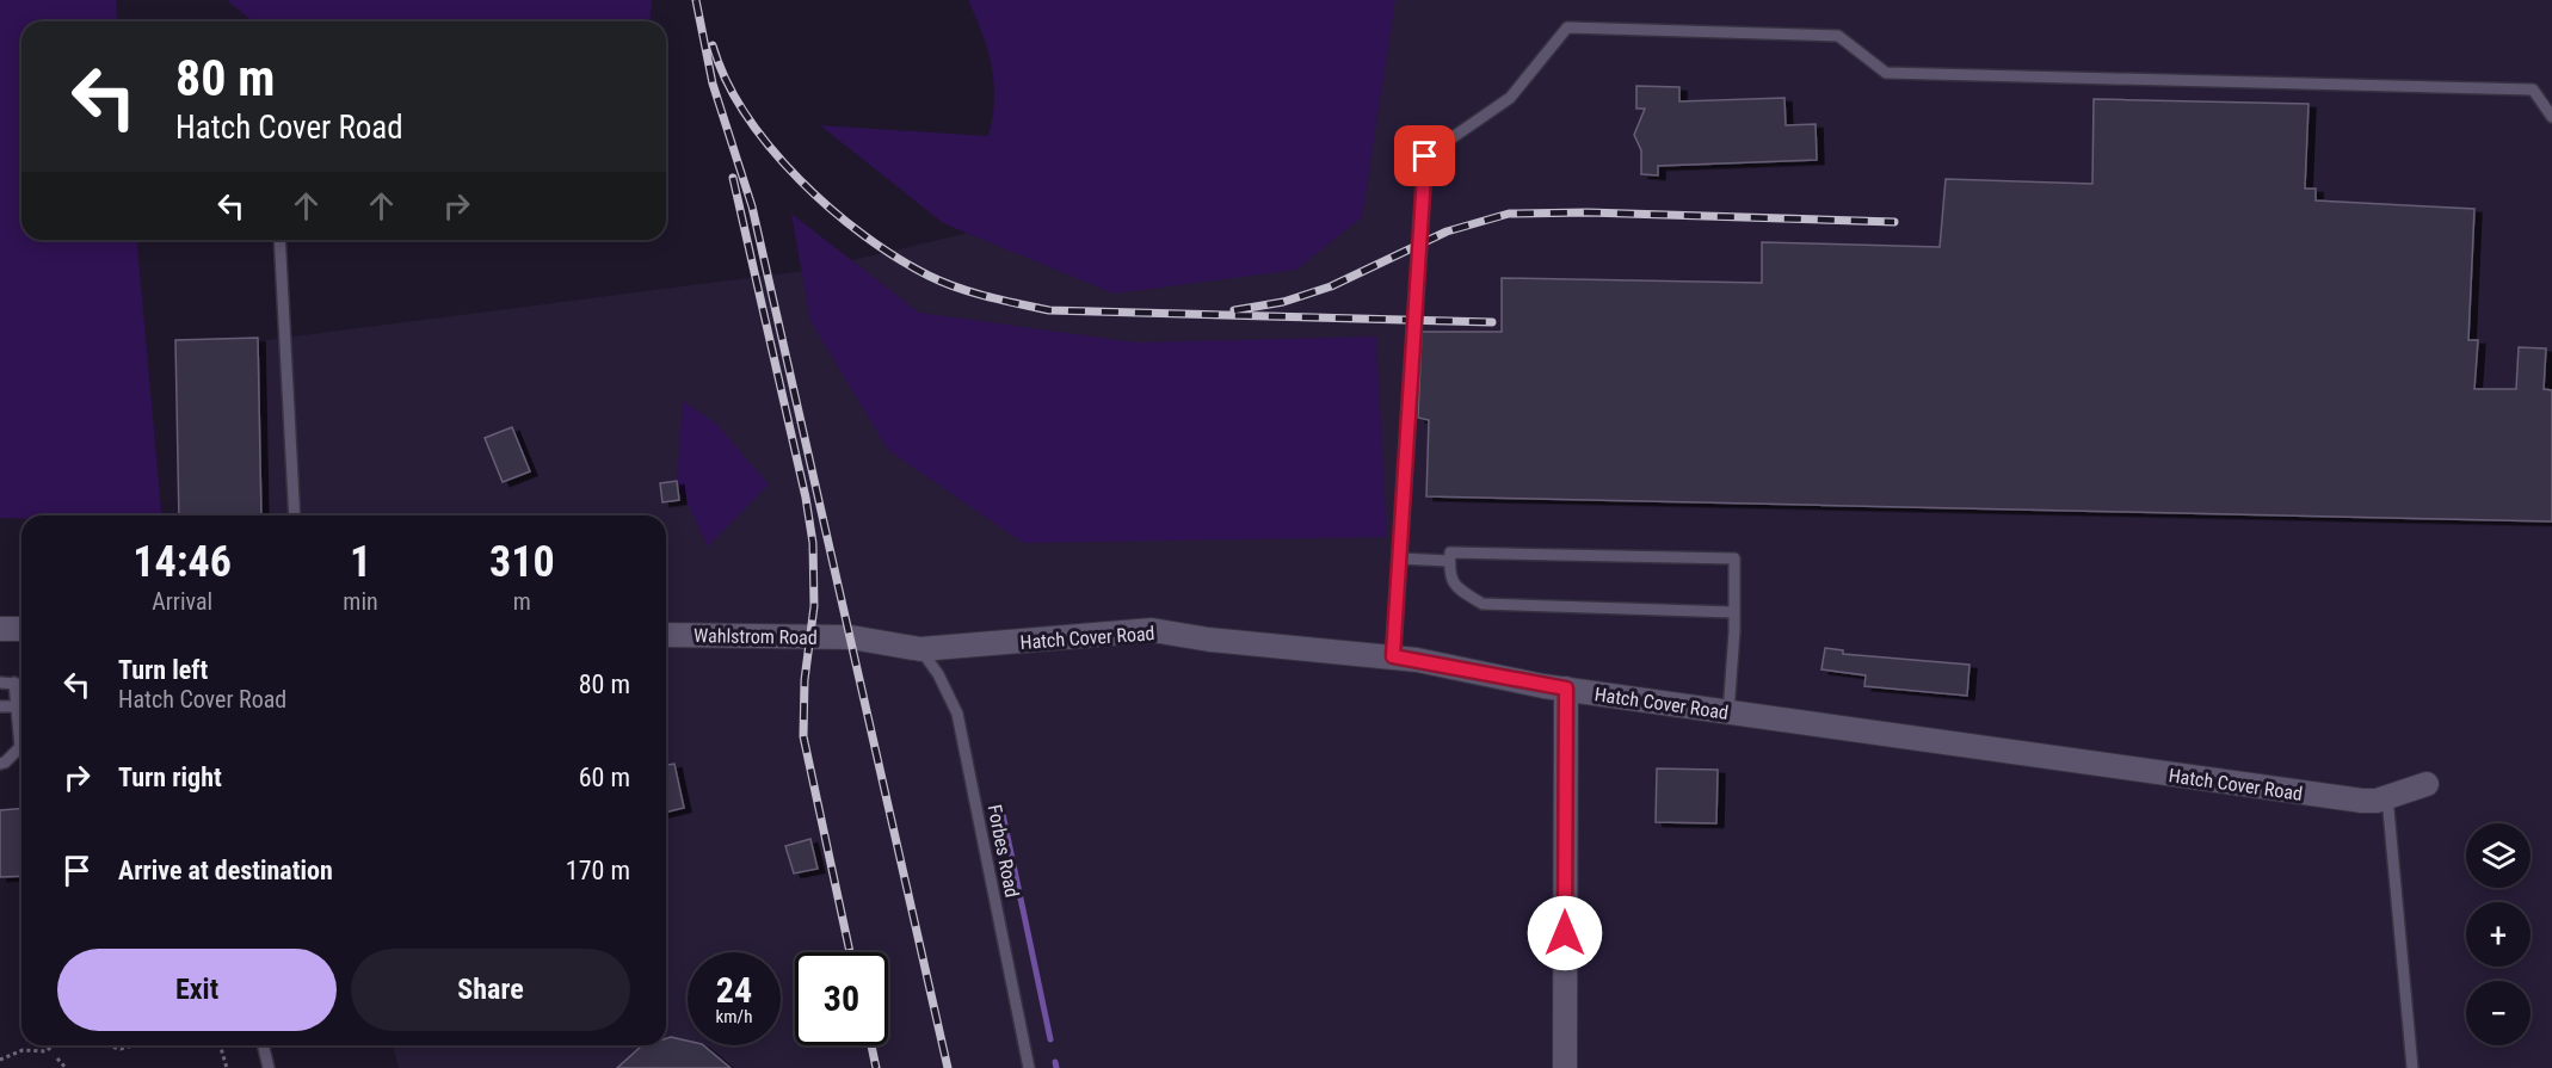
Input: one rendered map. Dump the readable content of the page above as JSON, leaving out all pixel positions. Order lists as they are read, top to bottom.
{
  "streets": {
    "street": ["Wahlstrom Road", "Hatch Cover Road"],
    "lane": ["Forbes Road"]
  },
  "crossings": [
    ["Wahlstrom Road", "Hatch Cover Road"],
    ["Hatch Cover Road", "Forbes Road"]
  ],
  "page": {
    "turn": ["80 m", "Hatch Cover Road"],
    "eta": [
      "14:46",
      "Arrival",
      "1",
      "min",
      "310",
      "m"
    ],
    "list": [
      {
        "name": "Turn left",
        "note": "Hatch Cover Road",
        "value": "80 m"
      },
      {
        "name": "Turn right",
        "value": "60 m"
      },
      {
        "name": "Arrive at destination",
        "value": "170 m"
      }
    ],
    "map_buttons": ["+", "−"],
    "buttons": ["Exit", "Share"],
    "speed": "24 km/h",
    "limit": "30"
  }
}
